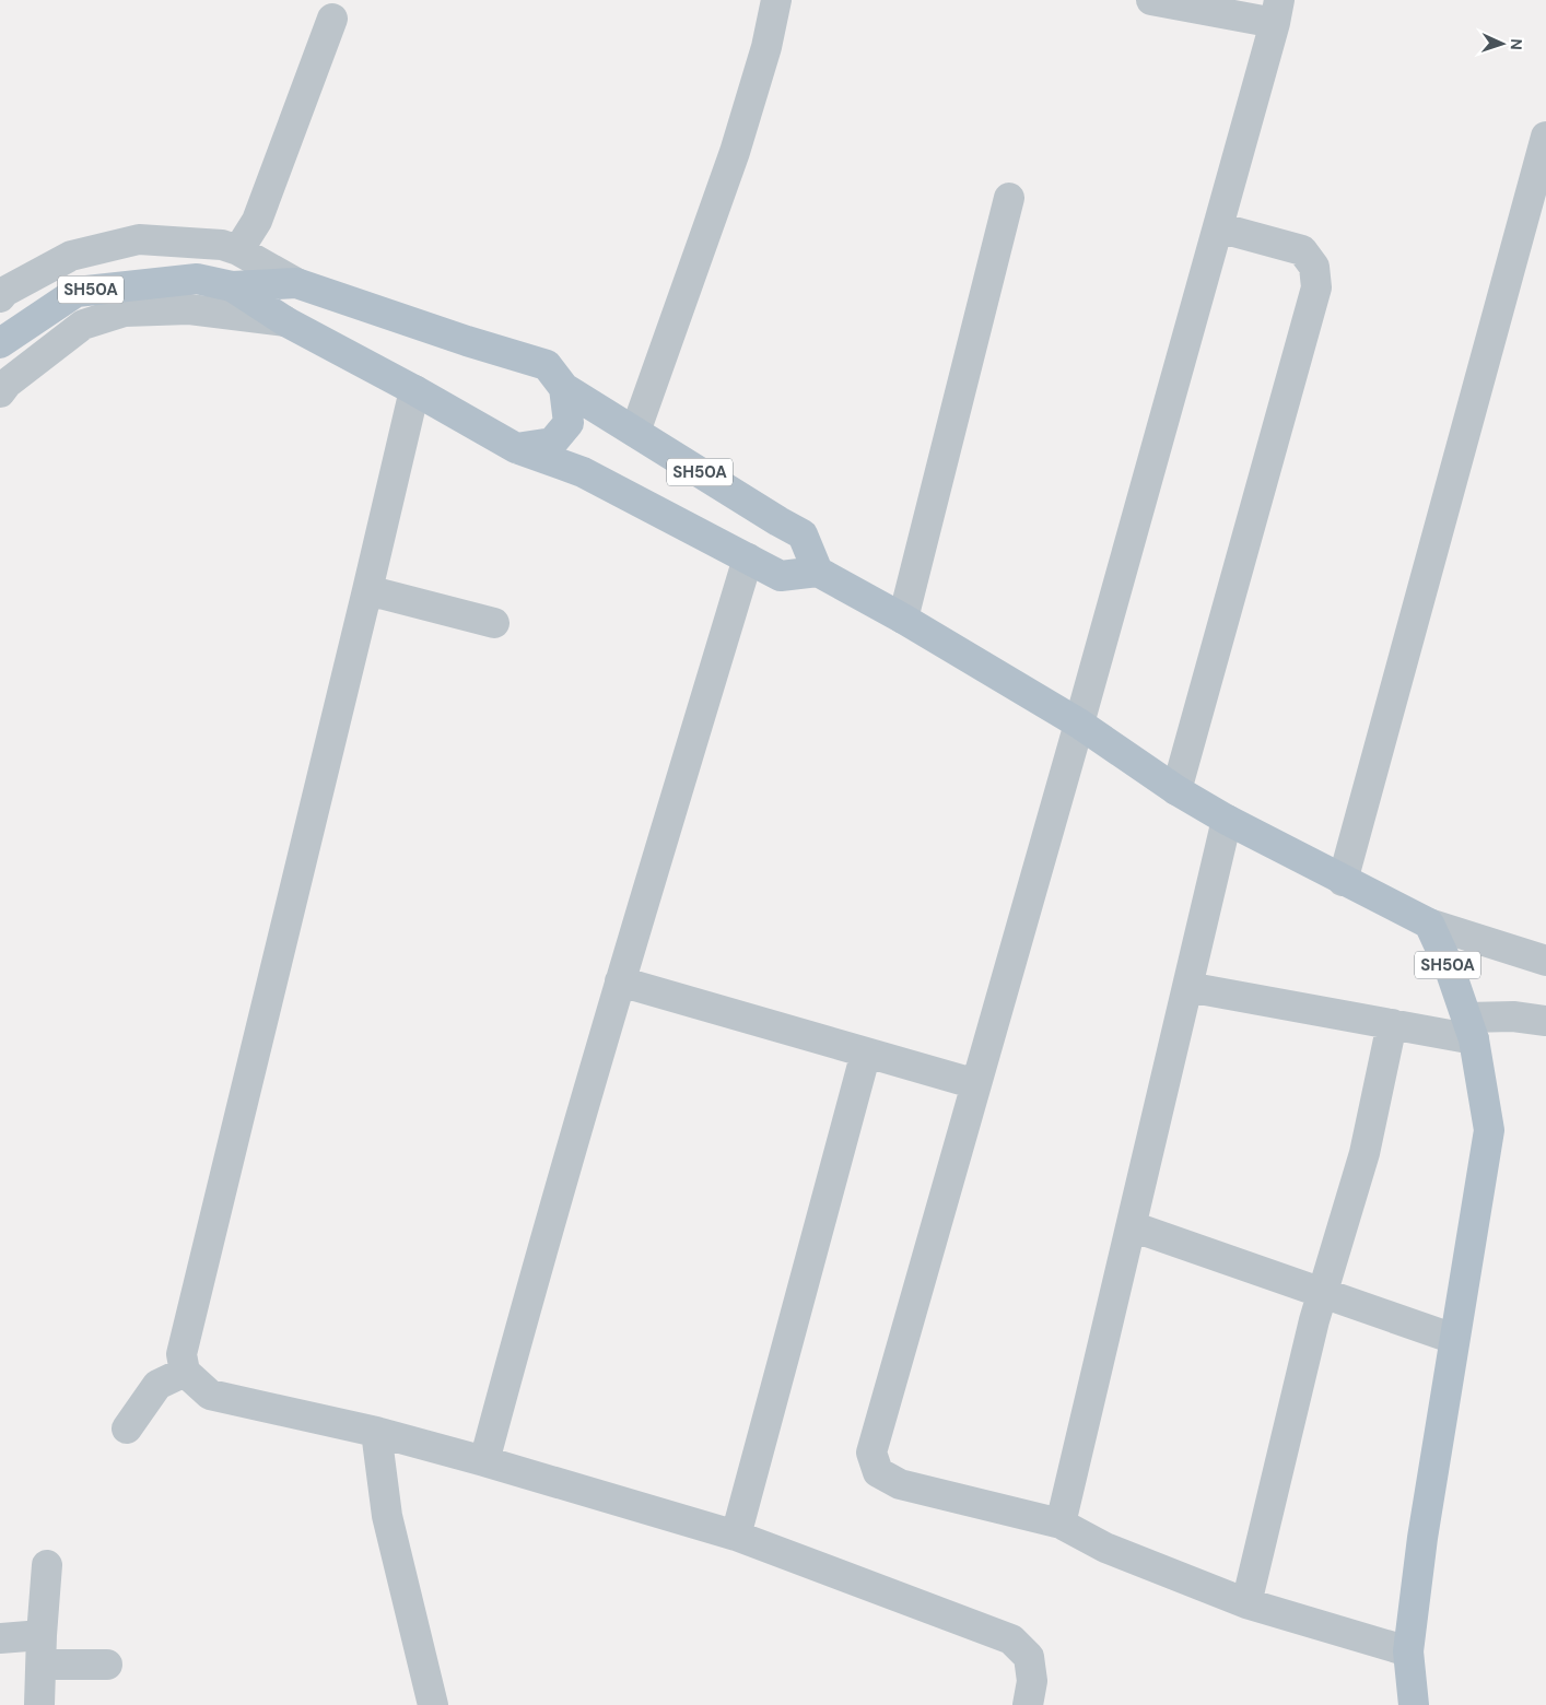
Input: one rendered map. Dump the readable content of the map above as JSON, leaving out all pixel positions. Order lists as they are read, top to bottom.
{
  "streets": {
    "main road": ["SH50A"]
  },
  "north": "right"
}
